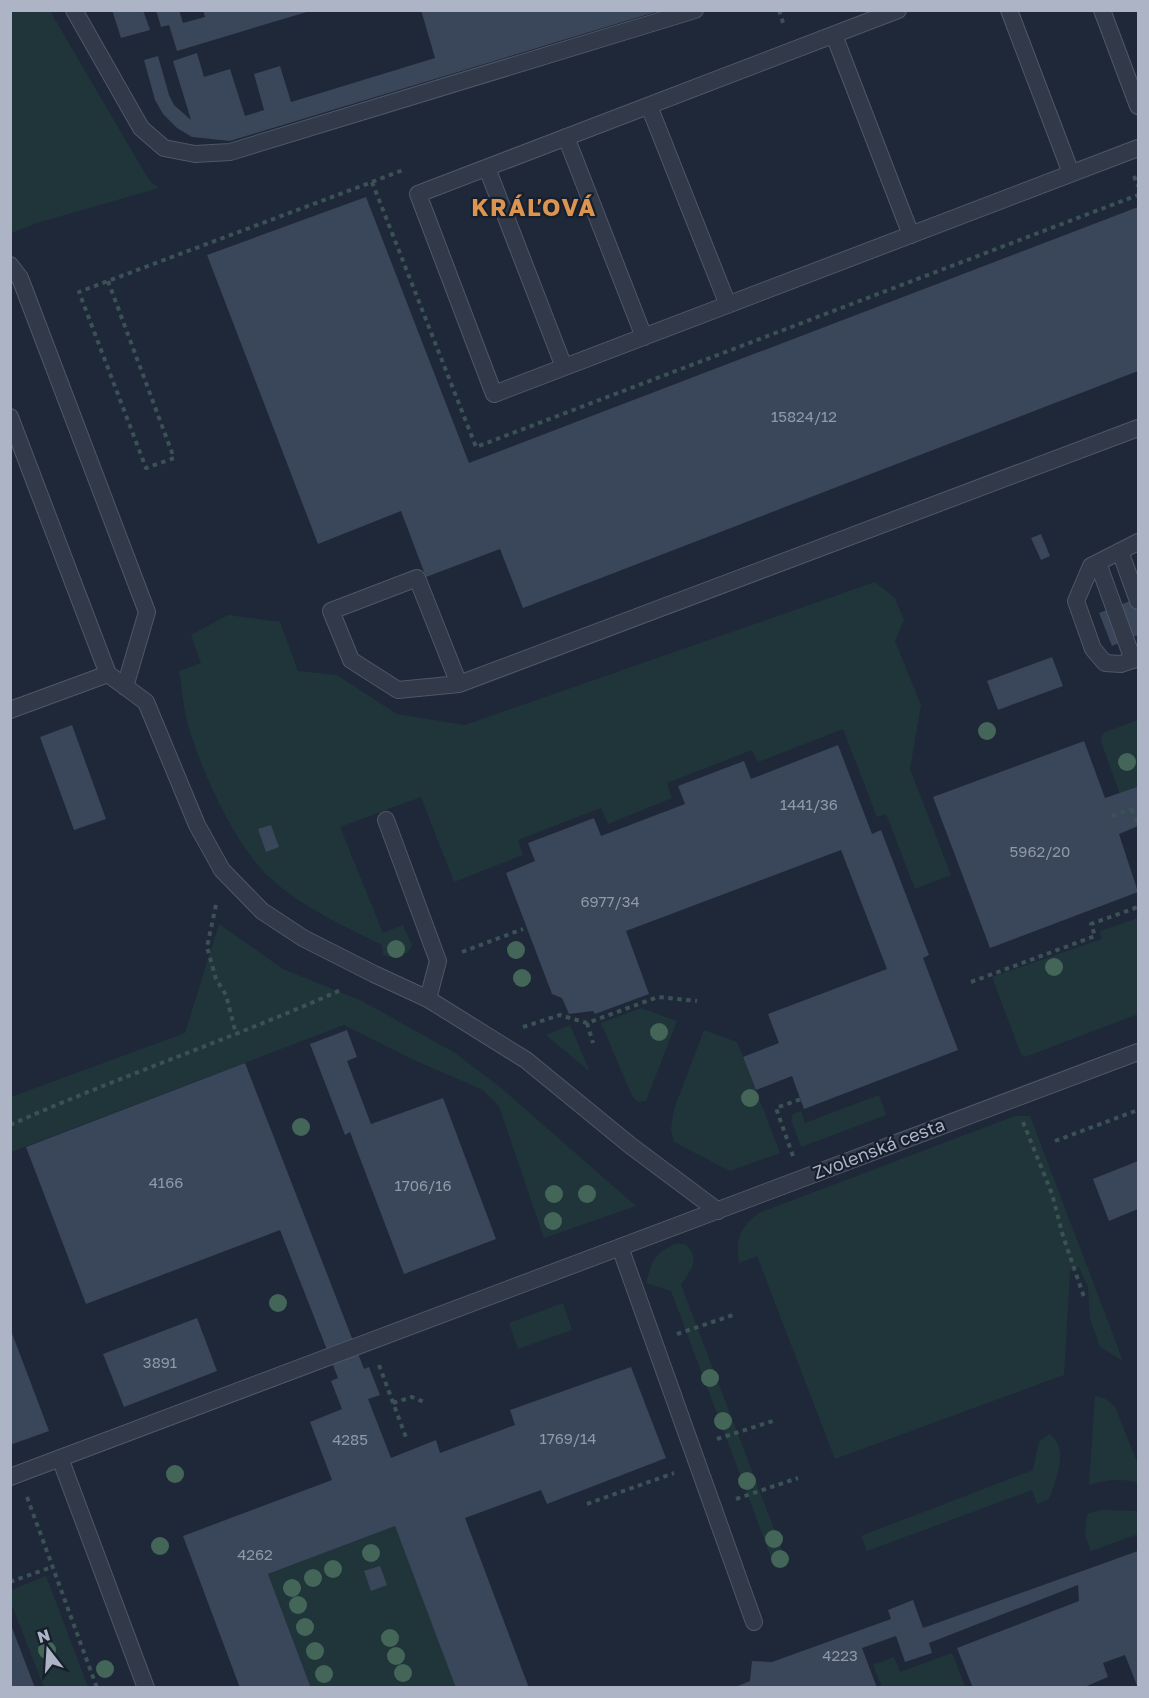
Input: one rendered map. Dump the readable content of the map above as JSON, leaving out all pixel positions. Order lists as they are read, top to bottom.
{
  "streets": {
    "lane": ["Zvolenská cesta"]
  },
  "districts": ["KRÁĽOVÁ"],
  "house_numbers": [
    "15824/12",
    "1441/36",
    "5962/20",
    "6977/34",
    "4166",
    "1706/16",
    "3891",
    "1769/14",
    "4285",
    "4262",
    "4223"
  ],
  "north": "top"
}
